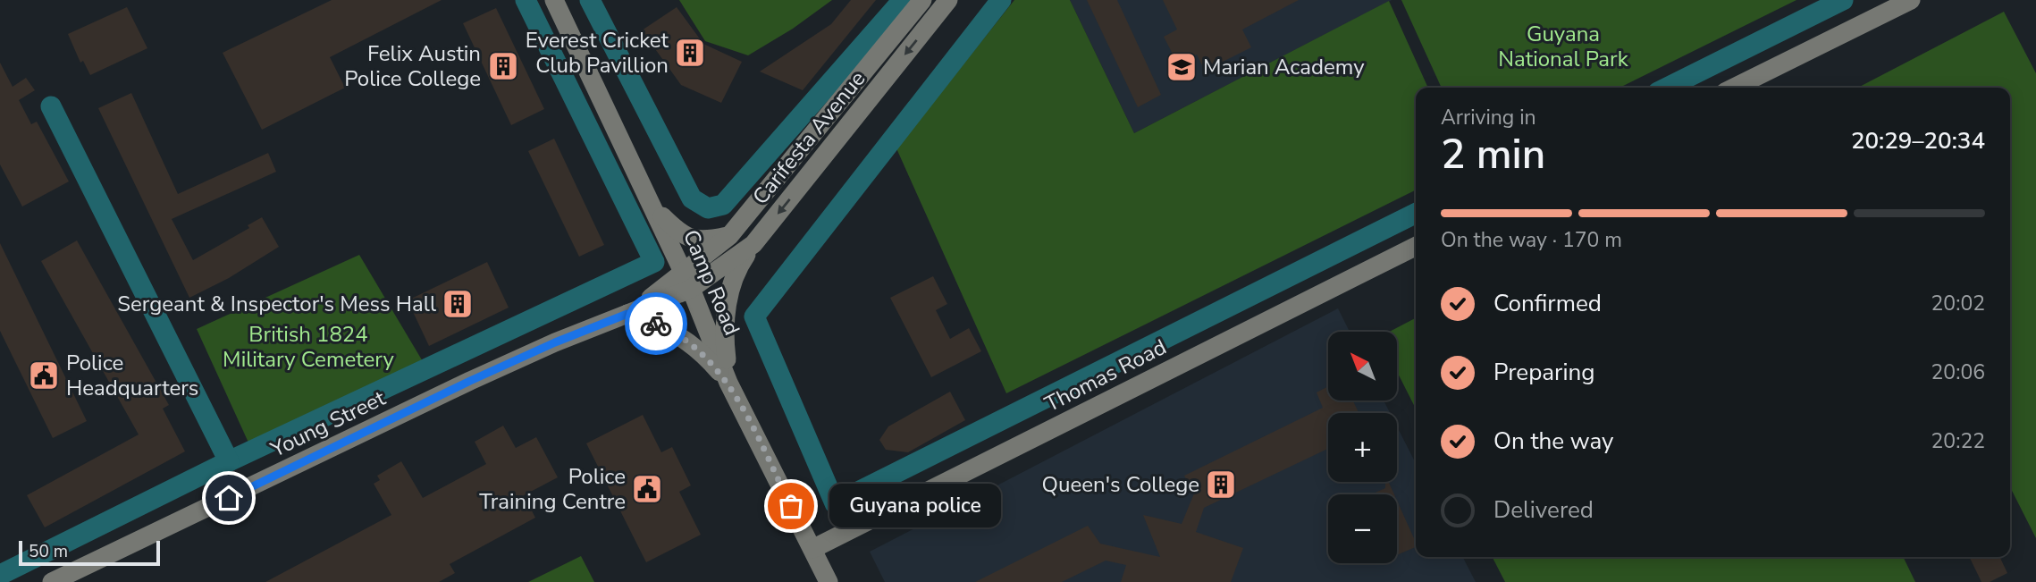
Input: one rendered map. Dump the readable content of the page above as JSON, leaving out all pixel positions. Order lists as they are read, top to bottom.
{
  "streets": {
    "main road": [
      "Carifesta Avenue",
      "Camp Road",
      "Thomas Road",
      "Young Street"
    ]
  },
  "crossings": [
    ["Carifesta Avenue", "Camp Road"],
    ["Carifesta Avenue", "Young Street"],
    ["Camp Road", "Thomas Road"],
    ["Camp Road", "Young Street"]
  ],
  "parks": ["Guyana National Park", "British 1824 Military Cemetery"],
  "places": {
    "building": [
      "Everest Cricket Club Pavillion",
      "Felix Austin Police College",
      "Sergeant & Inspector's Mess Hall",
      "Queen's College"
    ],
    "school or university": ["Marian Academy"],
    "public building": ["Police Headquarters", "Police Training Centre"],
    "other": ["Guyana police"]
  },
  "scale_bar": "50 m",
  "north": "top left",
  "page": {
    "heading": ["2 min", "Arriving in", "20:29–20:34"],
    "bar": "On the way · 170 m",
    "list": [
      ["Confirmed", "20:02"],
      ["Preparing", "20:06"],
      ["On the way", "20:22"],
      "Delivered"
    ],
    "map_buttons": ["+", "−"],
    "bubble": "Guyana police",
    "scale": "50 m"
  }
}
